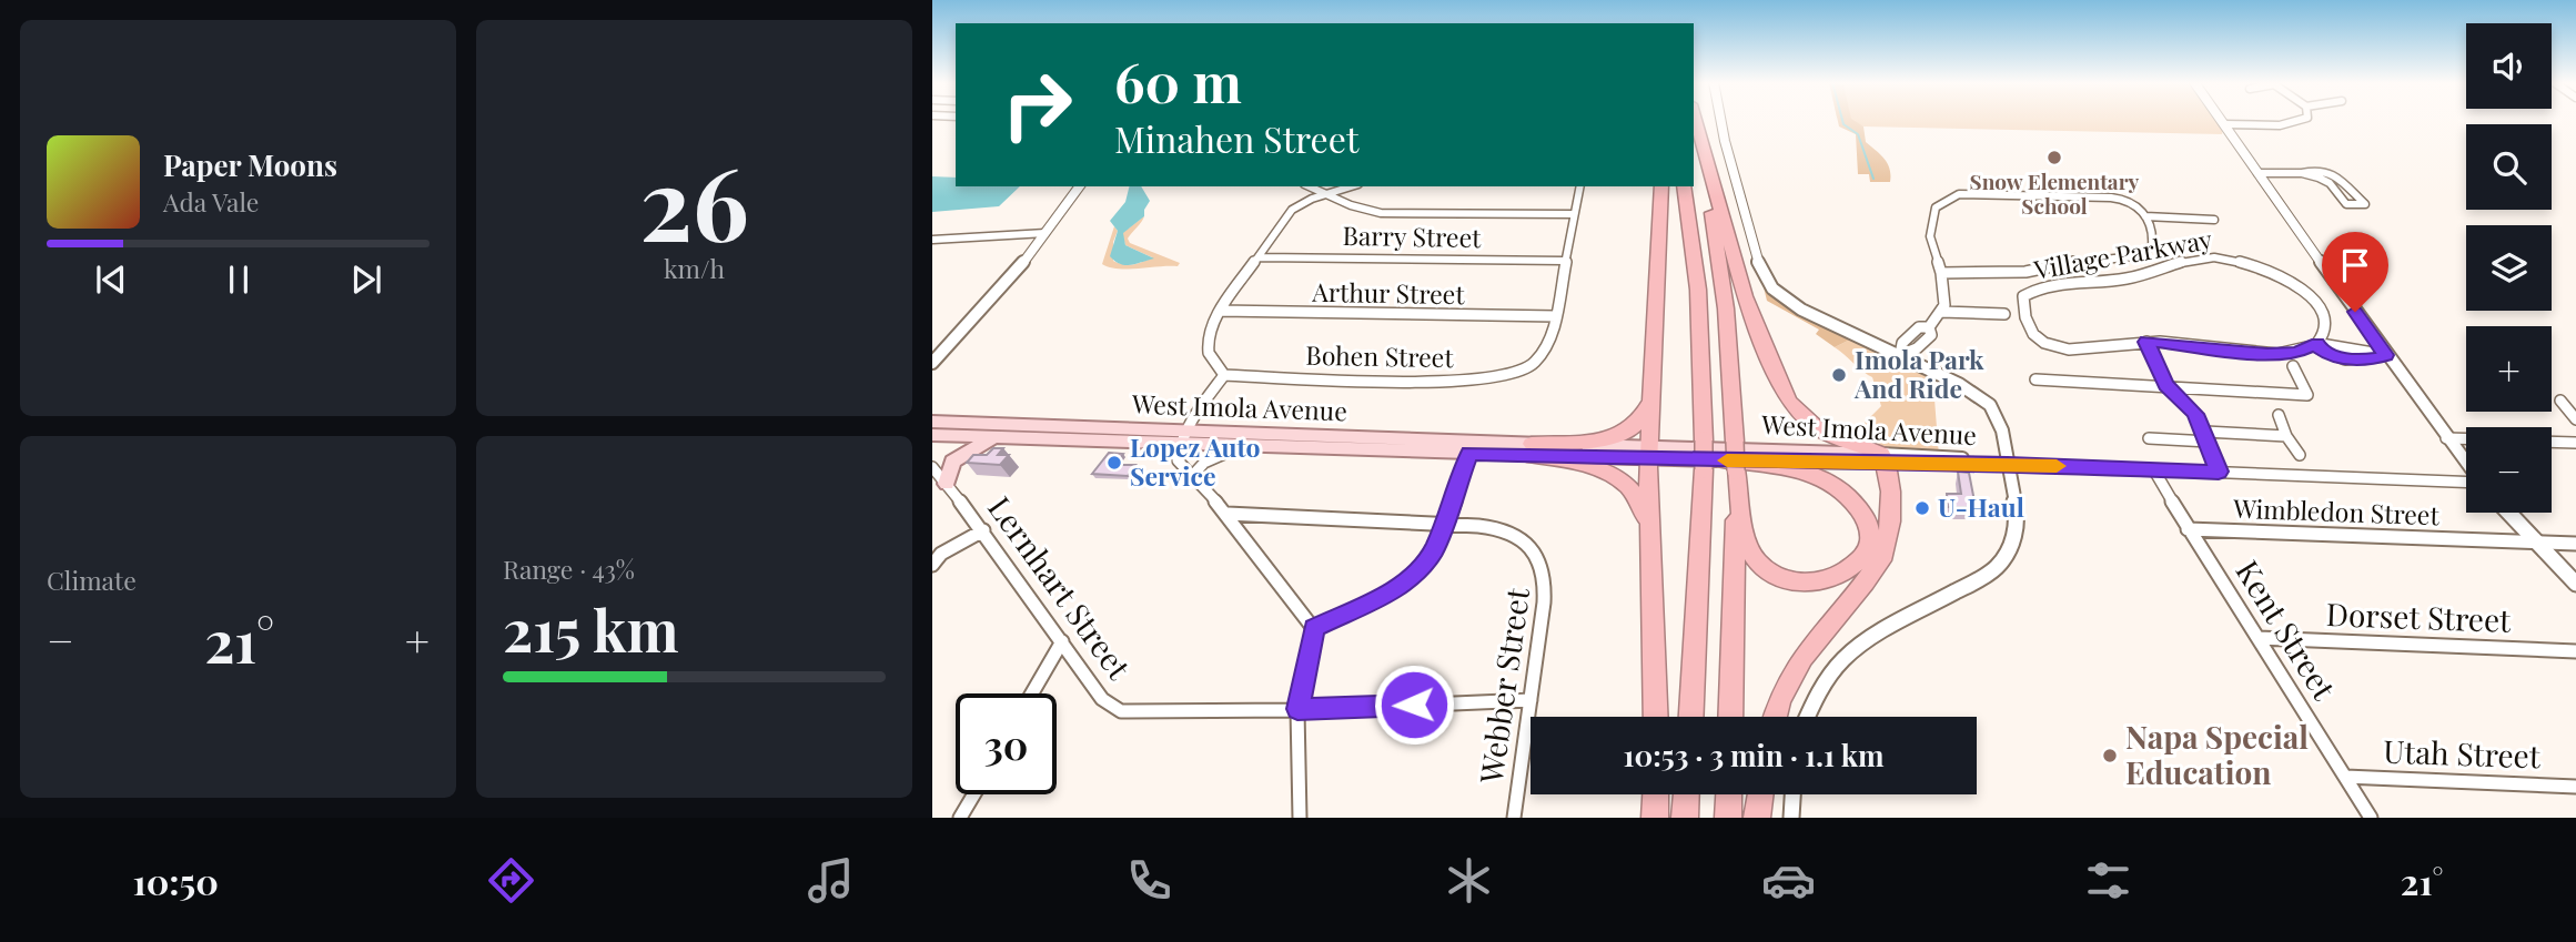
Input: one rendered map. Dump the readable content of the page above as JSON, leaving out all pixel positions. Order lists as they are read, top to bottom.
{
  "streets": {
    "main road": ["West Imola Avenue"],
    "street": [
      "Barry Street",
      "Village Parkway",
      "Arthur Street",
      "Bohen Street",
      "Wimbledon Street",
      "Lernhart Street",
      "Dorset Street",
      "Kent Street",
      "Webber Street",
      "Utah Street"
    ]
  },
  "crossings": [
    ["Arthur Street", "Bohen Street"],
    ["Wimbledon Street", "Kent Street"],
    ["Lernhart Street", "Webber Street"],
    ["Dorset Street", "Kent Street"],
    ["Kent Street", "Utah Street"]
  ],
  "places": [
    "Snow Elementary School",
    "Imola Park And Ride",
    "Lopez Auto Service",
    "U-Haul",
    "Napa Special Education"
  ],
  "page": {
    "tile": [
      ["26", "km/h"],
      "Climate",
      ["Range · 43%", "215 km"]
    ],
    "map_buttons": ["+", "−"],
    "turn": ["60 m", "Minahen Street"],
    "song": ["Paper Moons", "Ada Vale"],
    "heat": ["−", "21°", "+"],
    "limit": "30",
    "trip": "10:53 · 3 min · 1.1 km",
    "tabs": ["10:50", "21°"]
  }
}
